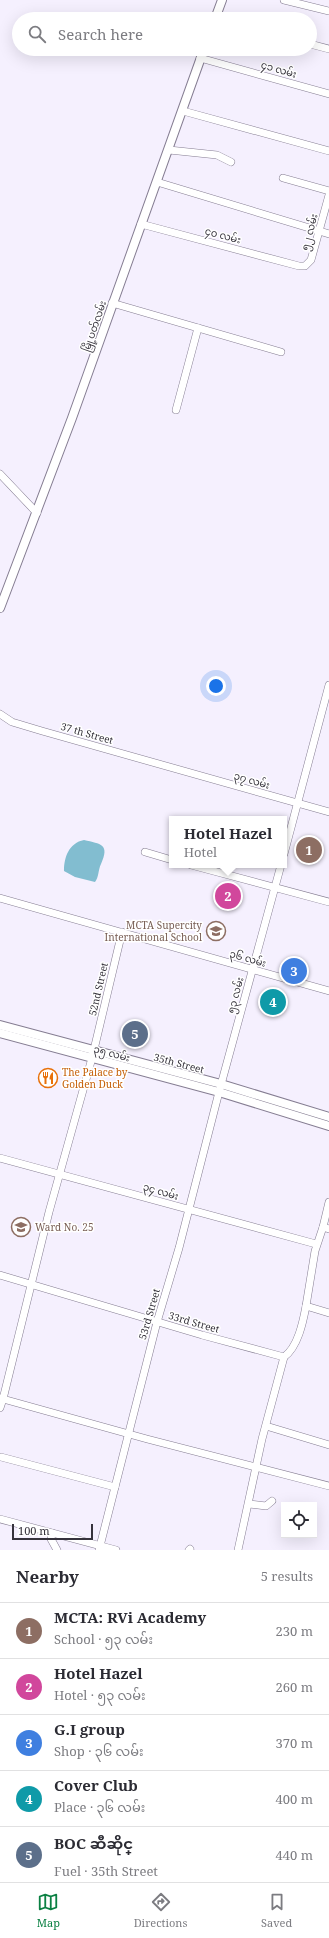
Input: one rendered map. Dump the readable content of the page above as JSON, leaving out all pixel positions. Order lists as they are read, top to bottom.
{
  "streets": {
    "main road": ["မြို့ပတ်လမ်း", "၃၅ လမ်း"],
    "street": [
      "၄၁ လမ်း",
      "၅၂ လမ်း",
      "၄၀ လမ်း",
      "37 th Street",
      "၃၇ လမ်း",
      "၃၆ လမ်း",
      "52nd Street",
      "၅၃ လမ်း",
      "၃၄ လမ်း",
      "53rd Street",
      "33rd Street"
    ]
  },
  "crossings": [
    ["၄၁ လမ်း", "မြို့ပတ်လမ်း"],
    ["၅၂ လမ်း", "၄၀ လမ်း"],
    ["၄၀ လမ်း", "မြို့ပတ်လမ်း"],
    ["37 th Street", "၃၇ လမ်း"],
    ["၃၆ လမ်း", "52nd Street"],
    ["၃၆ လမ်း", "၅၃ လမ်း"],
    ["52nd Street", "၃၅ လမ်း"],
    ["52nd Street", "၃၄ လမ်း"],
    ["52nd Street", "33rd Street"],
    ["၅၃ လမ်း", "၃၅ လမ်း"],
    ["၅၃ လမ်း", "53rd Street"],
    ["၃၅ လမ်း", "53rd Street"],
    ["၃၄ လမ်း", "53rd Street"],
    ["53rd Street", "33rd Street"]
  ],
  "places": {
    "school or university": ["MCTA Supercity International School", "Ward No. 25"],
    "restaurant": ["The Palace by Golden Duck"]
  },
  "scale_bar": "100 m",
  "page": {
    "search": "Search here",
    "popup": ["Hotel Hazel", "Hotel"],
    "pins": [
      "1",
      "2",
      "3",
      "4",
      "5"
    ],
    "scale": "100 m",
    "heading": ["Nearby", "5 results"],
    "list": [
      {
        "mark": "1",
        "name": "MCTA: RVi Academy",
        "note": "School · ၅၃ လမ်း",
        "value": "230 m"
      },
      {
        "mark": "2",
        "name": "Hotel Hazel",
        "note": "Hotel · ၅၃ လမ်း",
        "value": "260 m"
      },
      {
        "mark": "3",
        "name": "G.I group",
        "note": "Shop · ၃၆ လမ်း",
        "value": "370 m"
      },
      {
        "mark": "4",
        "name": "Cover Club",
        "note": "Place · ၃၆ လမ်း",
        "value": "400 m"
      },
      {
        "mark": "5",
        "name": "BOC ဆီဆိုင္",
        "note": "Fuel · 35th Street",
        "value": "440 m"
      }
    ],
    "nav": ["Map", "Directions", "Saved"]
  }
}
